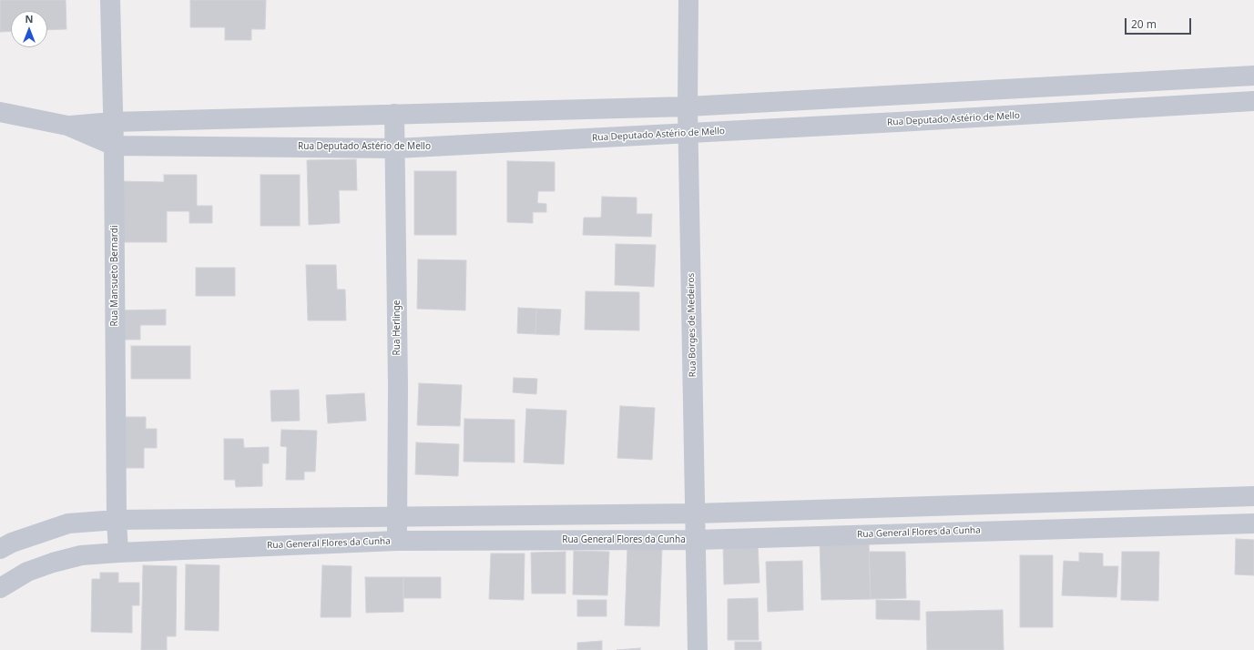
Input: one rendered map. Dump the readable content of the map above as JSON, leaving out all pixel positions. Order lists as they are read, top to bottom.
{
  "streets": {
    "street": [
      "Rua Deputado Astério de Mello",
      "Rua Mansueto Bernardi",
      "Rua Borges de Medeiros",
      "Rua Herlinge",
      "Rua General Flores da Cunha"
    ]
  },
  "crossings": [
    ["Rua Deputado Astério de Mello", "Rua Mansueto Bernardi"],
    ["Rua Deputado Astério de Mello", "Rua Borges de Medeiros"],
    ["Rua Deputado Astério de Mello", "Rua Herlinge"],
    ["Rua Mansueto Bernardi", "Rua General Flores da Cunha"],
    ["Rua Borges de Medeiros", "Rua General Flores da Cunha"],
    ["Rua Herlinge", "Rua General Flores da Cunha"]
  ],
  "scale_bar": "20 m",
  "north": "top"
}
